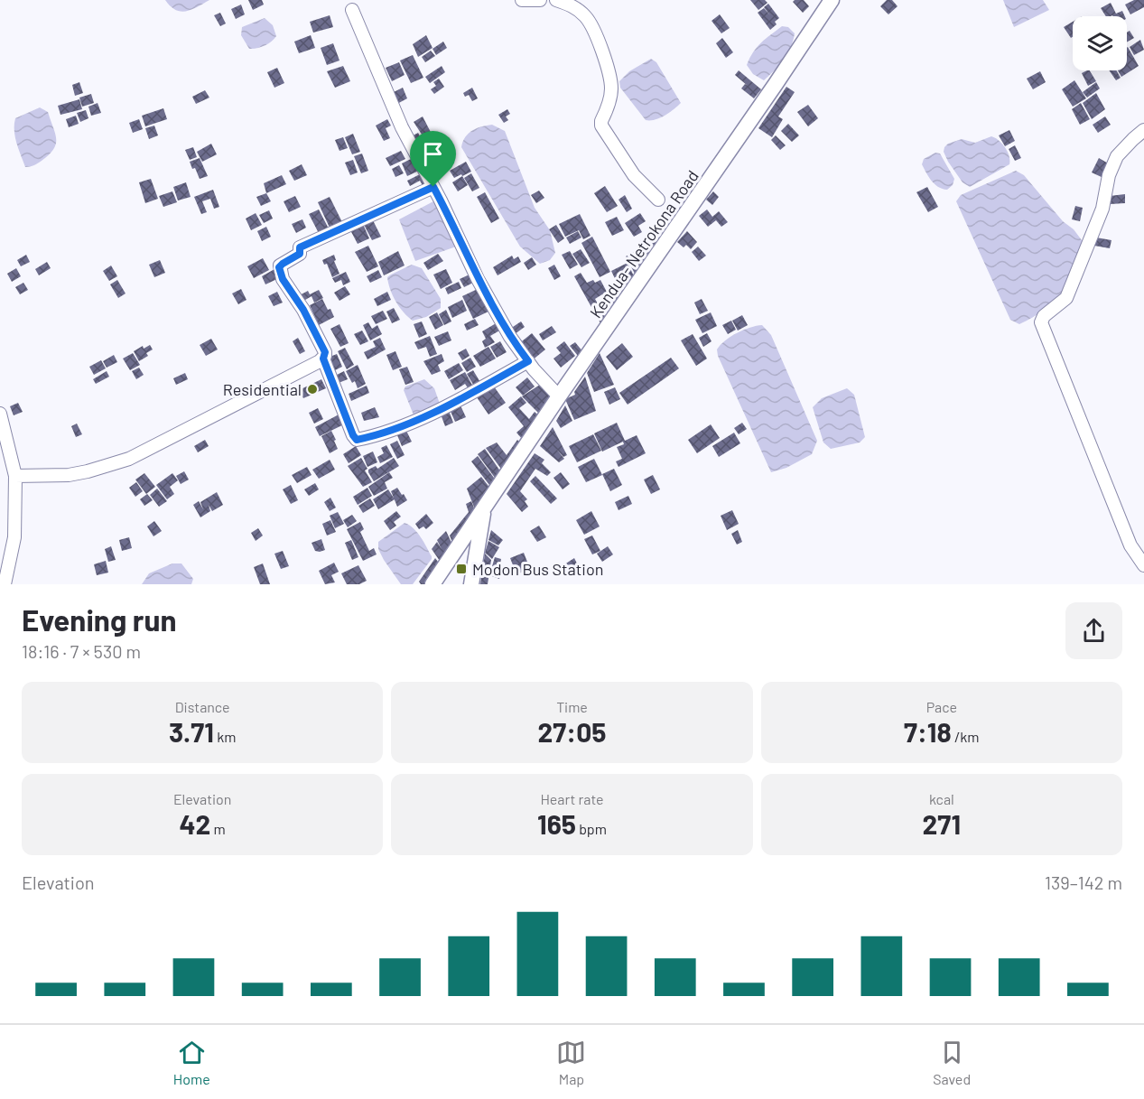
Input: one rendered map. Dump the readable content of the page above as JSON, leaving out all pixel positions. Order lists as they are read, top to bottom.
{
  "streets": {
    "main road": ["Kendua- Netrokona Road"]
  },
  "places": {
    "other": ["Residential"],
    "transit": ["Modon Bus Station"]
  },
  "page": {
    "heading": ["Evening run", "18:16 · 7 × 530 m"],
    "stats": [
      ["Distance", "3.71 km"],
      ["Time", "27:05"],
      ["Pace", "7:18 /km"],
      ["Elevation", "42 m"],
      ["Heart rate", "165 bpm"],
      ["kcal", "271"]
    ],
    "chart": ["Elevation", "139–142 m"],
    "tabs": ["Home", "Map", "Saved"]
  }
}
